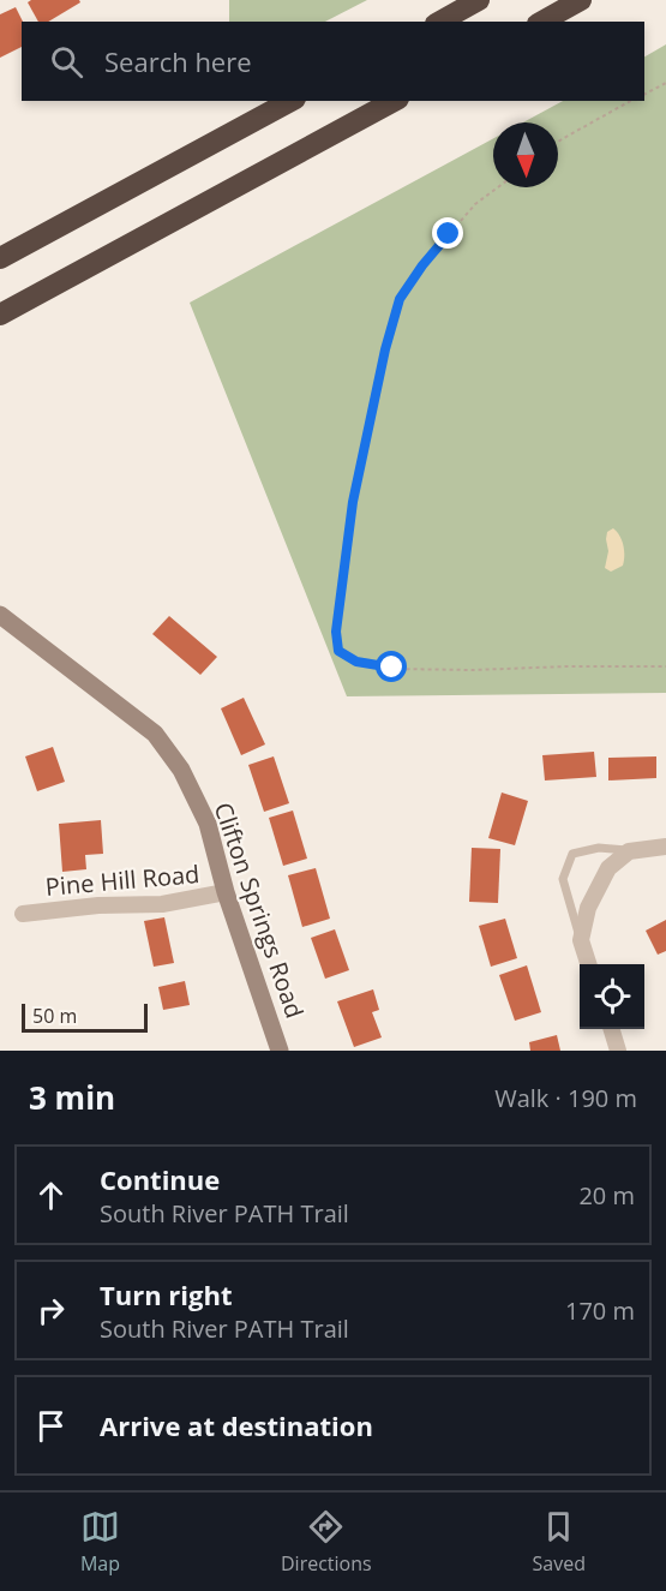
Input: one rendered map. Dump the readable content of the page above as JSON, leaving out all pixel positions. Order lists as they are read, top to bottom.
{
  "streets": {
    "street": ["Pine Hill Road", "Clifton Springs Road"]
  },
  "crossings": [
    ["Pine Hill Road", "Clifton Springs Road"]
  ],
  "scale_bar": "50 m",
  "north": "bottom",
  "page": {
    "search": "Search here",
    "scale": "50 m",
    "heading": ["3 min", "Walk · 190 m"],
    "list": [
      ["Continue", "South River PATH Trail", "20 m"],
      ["Turn right", "South River PATH Trail", "170 m"],
      "Arrive at destination"
    ],
    "nav": ["Map", "Directions", "Saved"]
  }
}
